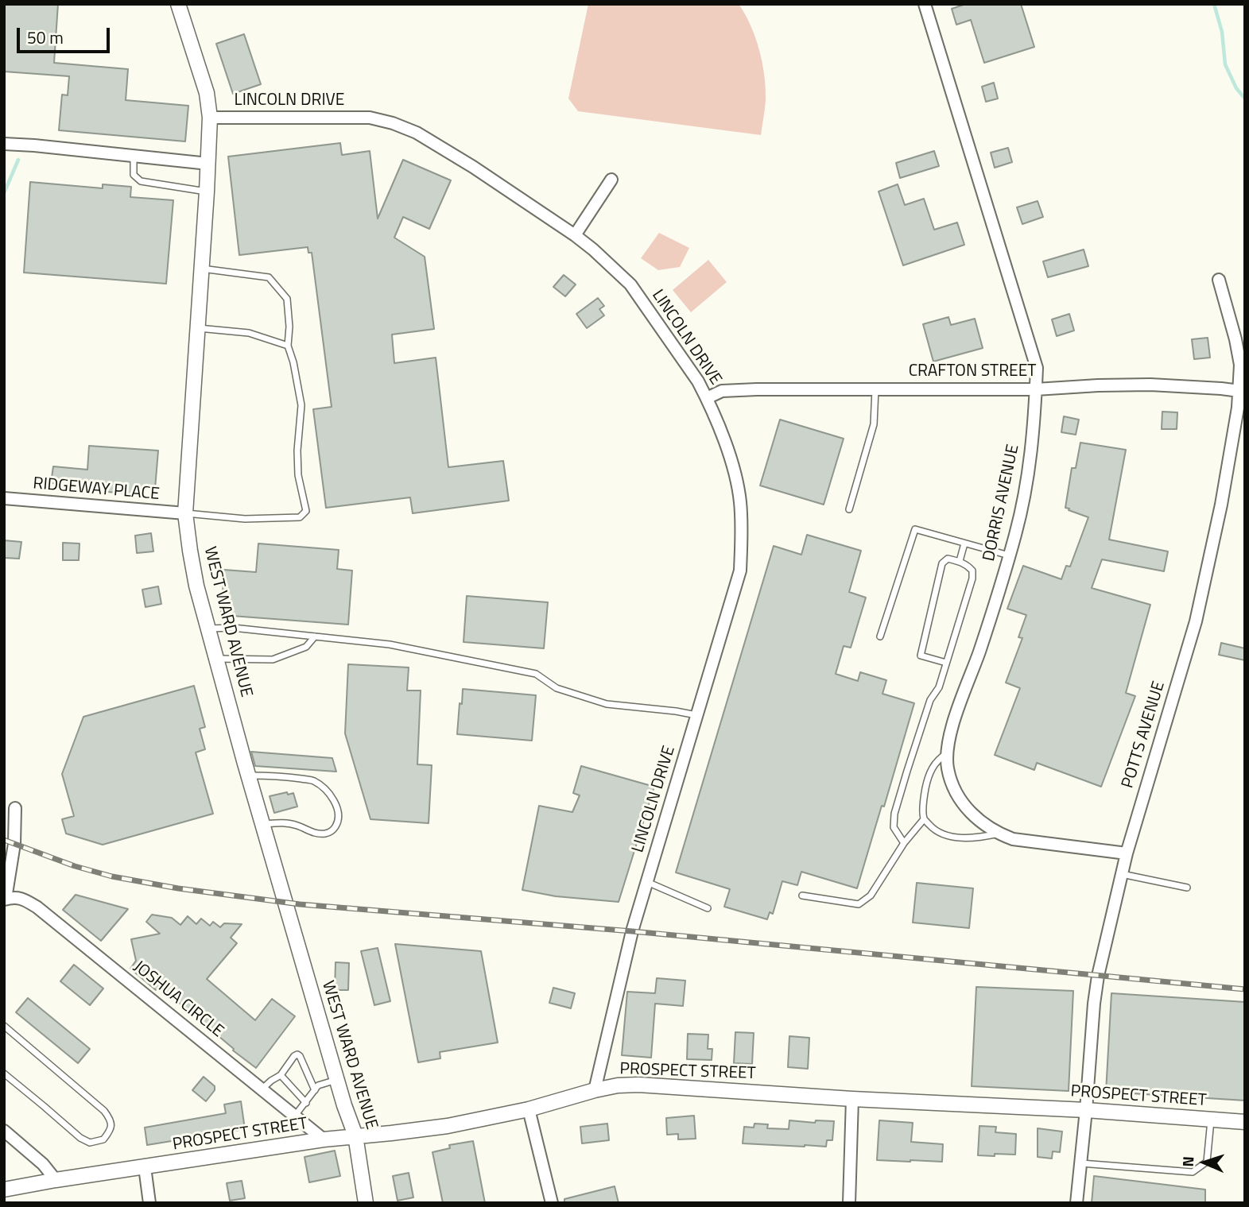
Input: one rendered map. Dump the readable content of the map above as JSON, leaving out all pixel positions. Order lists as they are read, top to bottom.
{
  "streets": {
    "street": [
      "LINCOLN DRIVE",
      "CRAFTON STREET",
      "RIDGEWAY PLACE",
      "DORRIS AVENUE",
      "WEST WARD AVENUE",
      "POTTS AVENUE",
      "JOSHUA CIRCLE",
      "PROSPECT STREET"
    ]
  },
  "crossings": [
    ["LINCOLN DRIVE", "CRAFTON STREET"],
    ["LINCOLN DRIVE", "WEST WARD AVENUE"],
    ["LINCOLN DRIVE", "PROSPECT STREET"],
    ["CRAFTON STREET", "DORRIS AVENUE"],
    ["CRAFTON STREET", "POTTS AVENUE"],
    ["RIDGEWAY PLACE", "WEST WARD AVENUE"],
    ["DORRIS AVENUE", "POTTS AVENUE"],
    ["WEST WARD AVENUE", "PROSPECT STREET"],
    ["POTTS AVENUE", "PROSPECT STREET"],
    ["JOSHUA CIRCLE", "PROSPECT STREET"]
  ],
  "scale_bar": "50 m",
  "north": "left"
}
